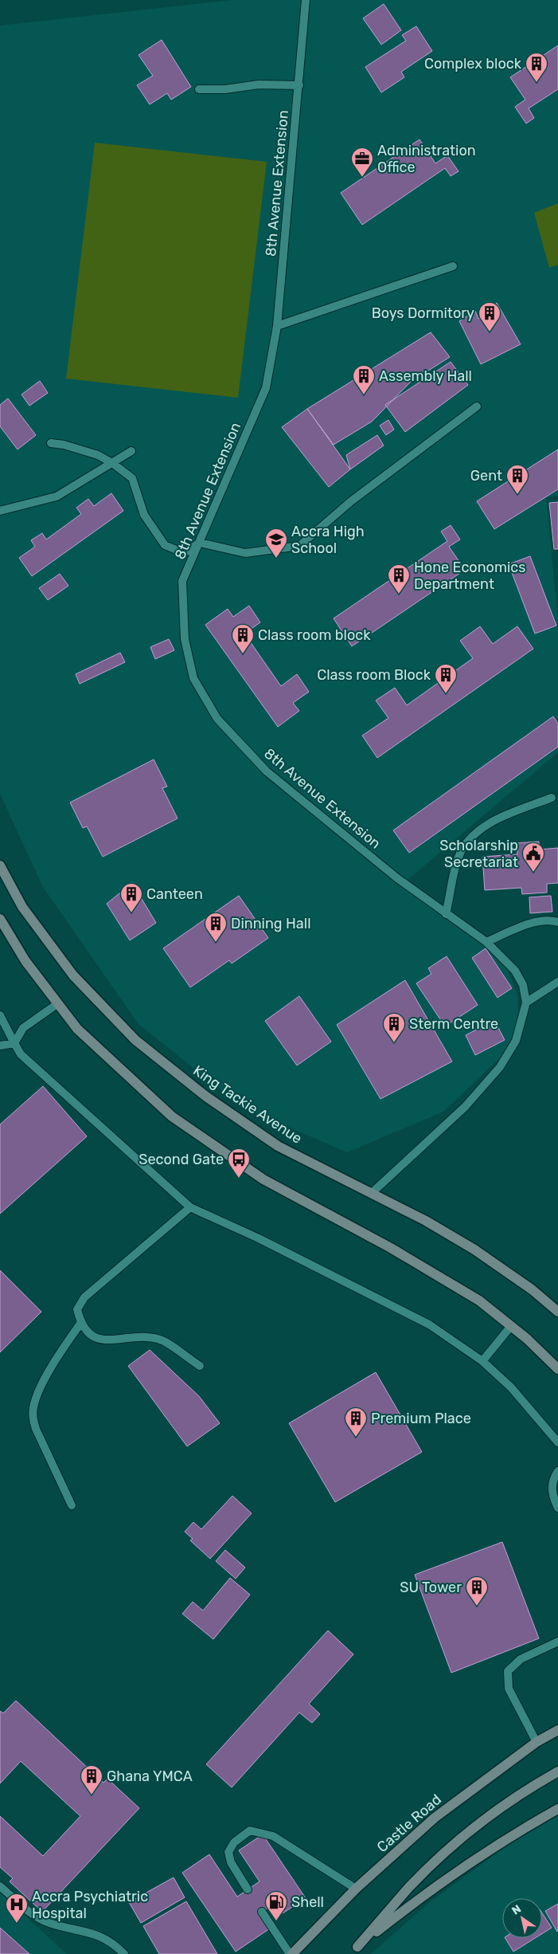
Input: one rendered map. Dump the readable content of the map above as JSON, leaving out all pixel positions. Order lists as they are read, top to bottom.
{
  "streets": {
    "main road": ["King Tackie Avenue", "Castle Road"],
    "lane": ["8th Avenue Extension"]
  },
  "crossings": [
    ["8th Avenue Extension", "King Tackie Avenue"]
  ],
  "places": {
    "building": [
      "Complex block",
      "Boys Dormitory",
      "Assembly Hall",
      "Gent",
      "Hone Economics Department",
      "Class room block",
      "Class room Block",
      "Canteen",
      "Dinning Hall",
      "Sterm Centre",
      "Premium Place",
      "SU Tower",
      "Ghana YMCA"
    ],
    "office": ["Administration Office"],
    "school or university": ["Accra High School"],
    "public building": ["Scholarship Secretariat"],
    "bus stop": ["Second Gate"],
    "fuel station": ["Shell"],
    "hospital": ["Accra Psychiatric Hospital"]
  },
  "north": "top left"
}
